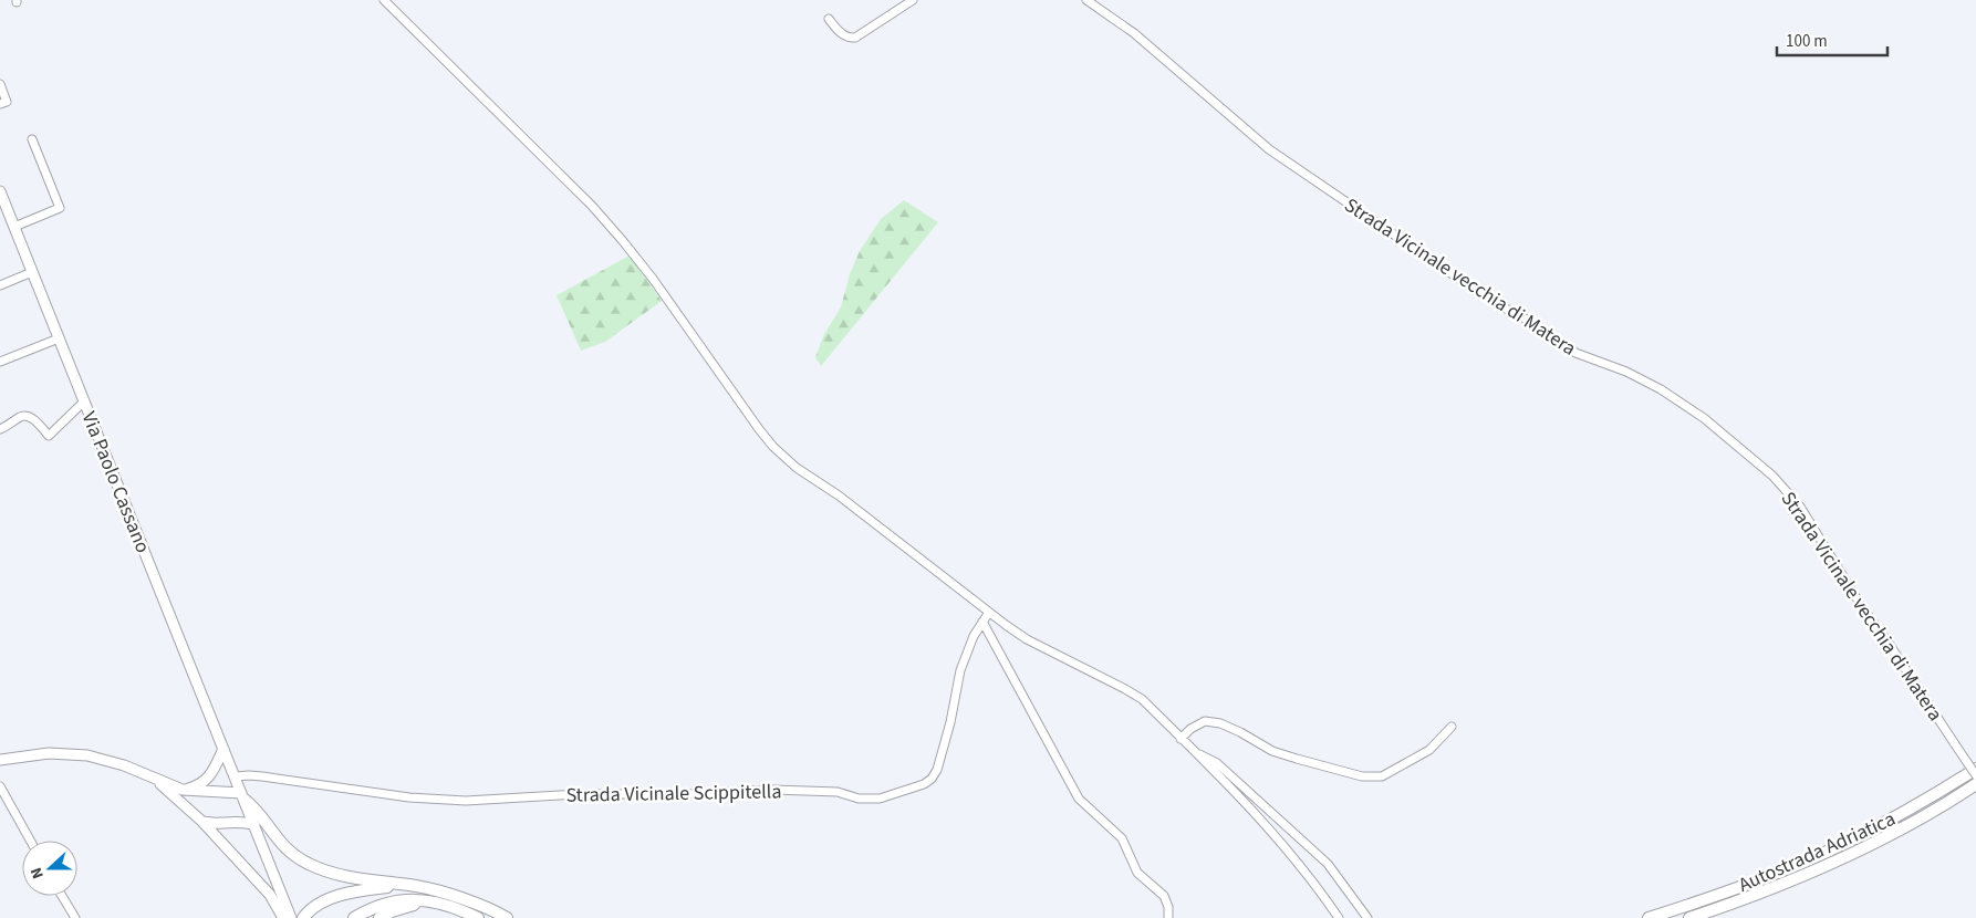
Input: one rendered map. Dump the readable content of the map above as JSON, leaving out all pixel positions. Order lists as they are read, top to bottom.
{
  "streets": {
    "highway": ["Autostrada Adriatica"],
    "main road": ["Via Paolo Cassano"],
    "street": ["Strada Vicinale vecchia di Matera", "Strada Vicinale Scippitella"]
  },
  "crossings": [
    ["Via Paolo Cassano", "Strada Vicinale Scippitella"]
  ],
  "scale_bar": "100 m",
  "north": "left"
}
